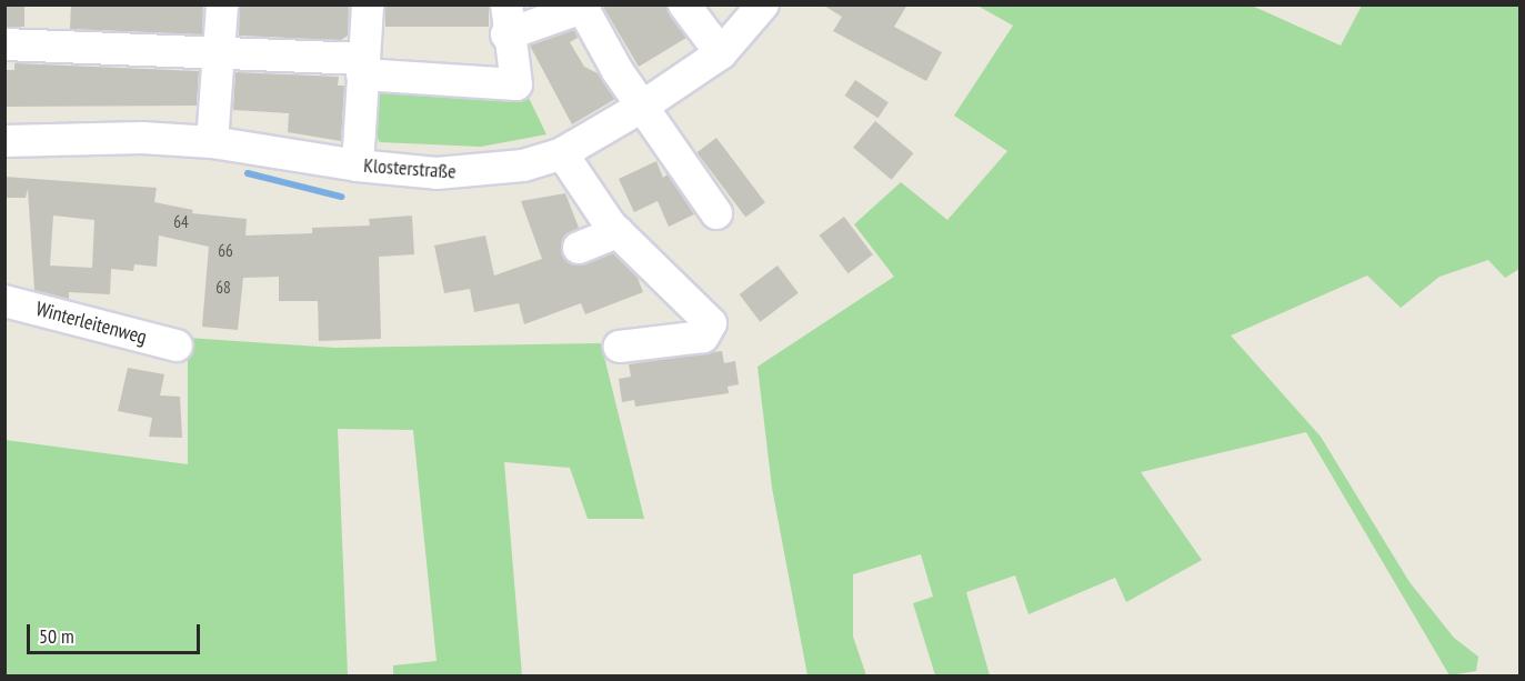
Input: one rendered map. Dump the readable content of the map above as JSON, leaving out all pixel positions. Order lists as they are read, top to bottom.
{
  "streets": {
    "street": ["Klosterstraße", "Winterleitenweg"]
  },
  "house_numbers": ["64", "66", "68"],
  "scale_bar": "50 m"
}
